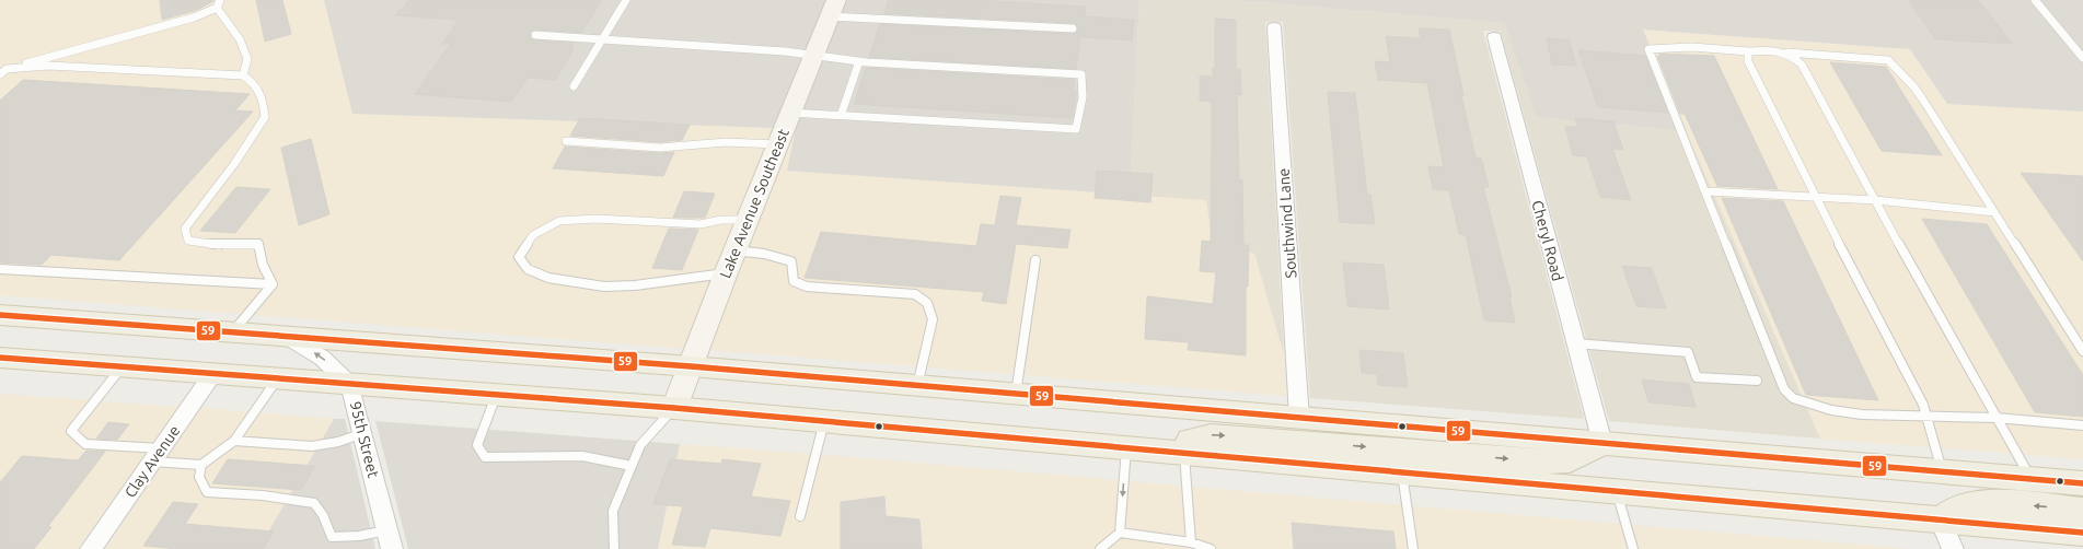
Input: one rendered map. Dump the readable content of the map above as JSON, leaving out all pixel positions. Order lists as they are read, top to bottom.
{
  "streets": {
    "street": [
      "Lake Avenue Southeast",
      "Southwind Lane",
      "Cheryl Road",
      "95th Street",
      "Clay Avenue"
    ]
  },
  "lines": ["transit line 59"]
}
